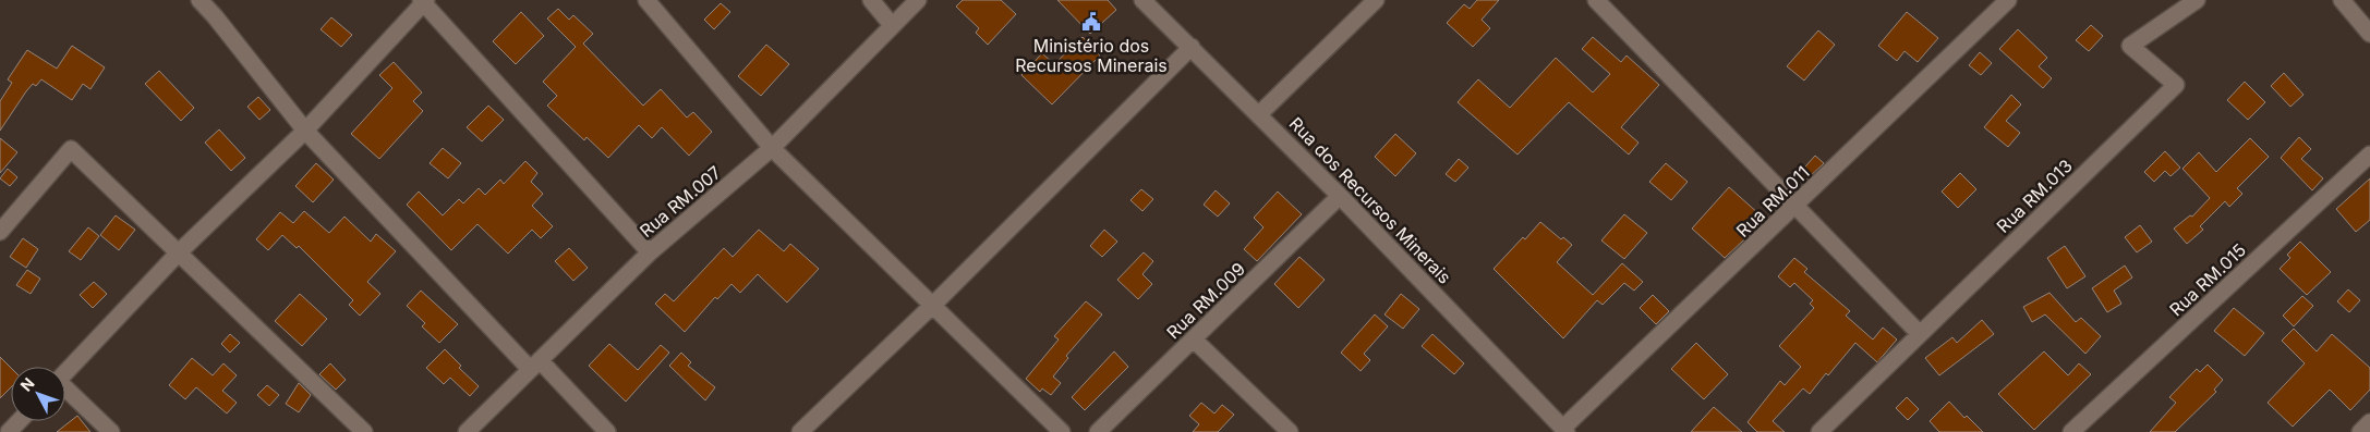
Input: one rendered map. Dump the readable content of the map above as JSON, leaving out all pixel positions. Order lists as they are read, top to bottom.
{
  "streets": {
    "street": [
      "Rua RM.013",
      "Rua dos Recursos Minerais",
      "Rua RM.007",
      "Rua RM.011",
      "Rua RM.015",
      "Rua RM.009"
    ]
  },
  "crossings": [
    ["Rua dos Recursos Minerais", "Rua RM.011"],
    ["Rua dos Recursos Minerais", "Rua RM.009"]
  ],
  "places": {
    "public building": ["Ministério dos Recursos Minerais"]
  },
  "north": "top left"
}
